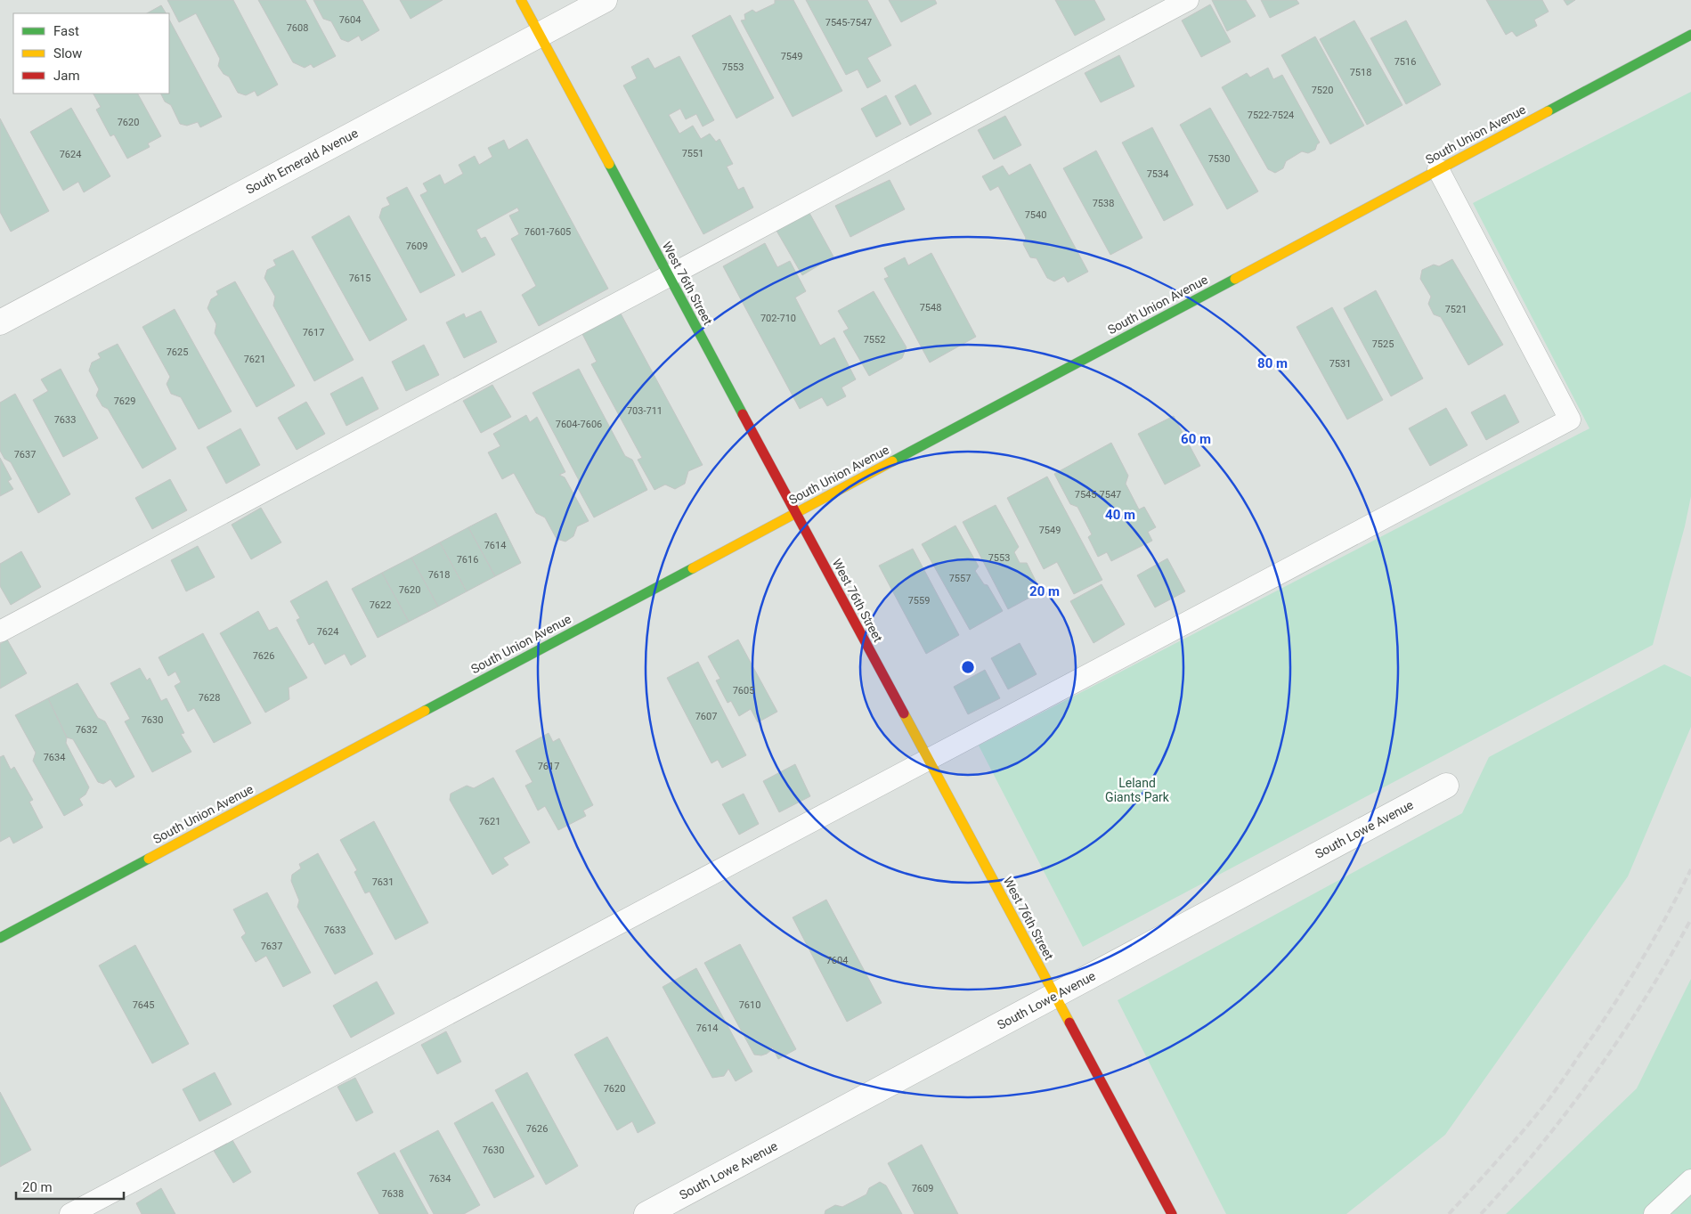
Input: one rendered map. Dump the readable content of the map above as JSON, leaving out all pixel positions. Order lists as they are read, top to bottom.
{
  "streets": {
    "street": [
      "South Union Avenue",
      "South Emerald Avenue",
      "West 76th Street",
      "South Lowe Avenue"
    ]
  },
  "crossings": [
    ["South Union Avenue", "West 76th Street"],
    ["South Emerald Avenue", "West 76th Street"],
    ["West 76th Street", "South Lowe Avenue"]
  ],
  "parks": ["Leland Giants Park"],
  "house_numbers": [
    "7604",
    "7545-7547",
    "7608",
    "7549",
    "7516",
    "7553",
    "7518",
    "7520",
    "7522-7524",
    "7620",
    "7551",
    "7624",
    "7530",
    "7534",
    "7538",
    "7540",
    "7601-7605",
    "7609",
    "7615",
    "7548",
    "7521",
    "702-710",
    "7617",
    "7552",
    "7525",
    "7625",
    "7621",
    "7531",
    "7629",
    "703-711",
    "7633",
    "7604-7606",
    "7637",
    "7545-7547",
    "7549",
    "7614",
    "7553",
    "7616",
    "7618",
    "7557",
    "7620",
    "7559",
    "7622",
    "7624",
    "7626",
    "7605",
    "7628",
    "7607",
    "7630",
    "7632",
    "7634",
    "7617",
    "7621",
    "7631",
    "7633",
    "7637",
    "7604",
    "7645",
    "7610",
    "7614",
    "7620",
    "7626",
    "7630",
    "7634",
    "7609",
    "7638"
  ],
  "legend": ["Fast", "Slow", "Jam"],
  "scale_bar": "20 m",
  "rings": [
    "80 m",
    "60 m",
    "40 m",
    "20 m"
  ]
}
